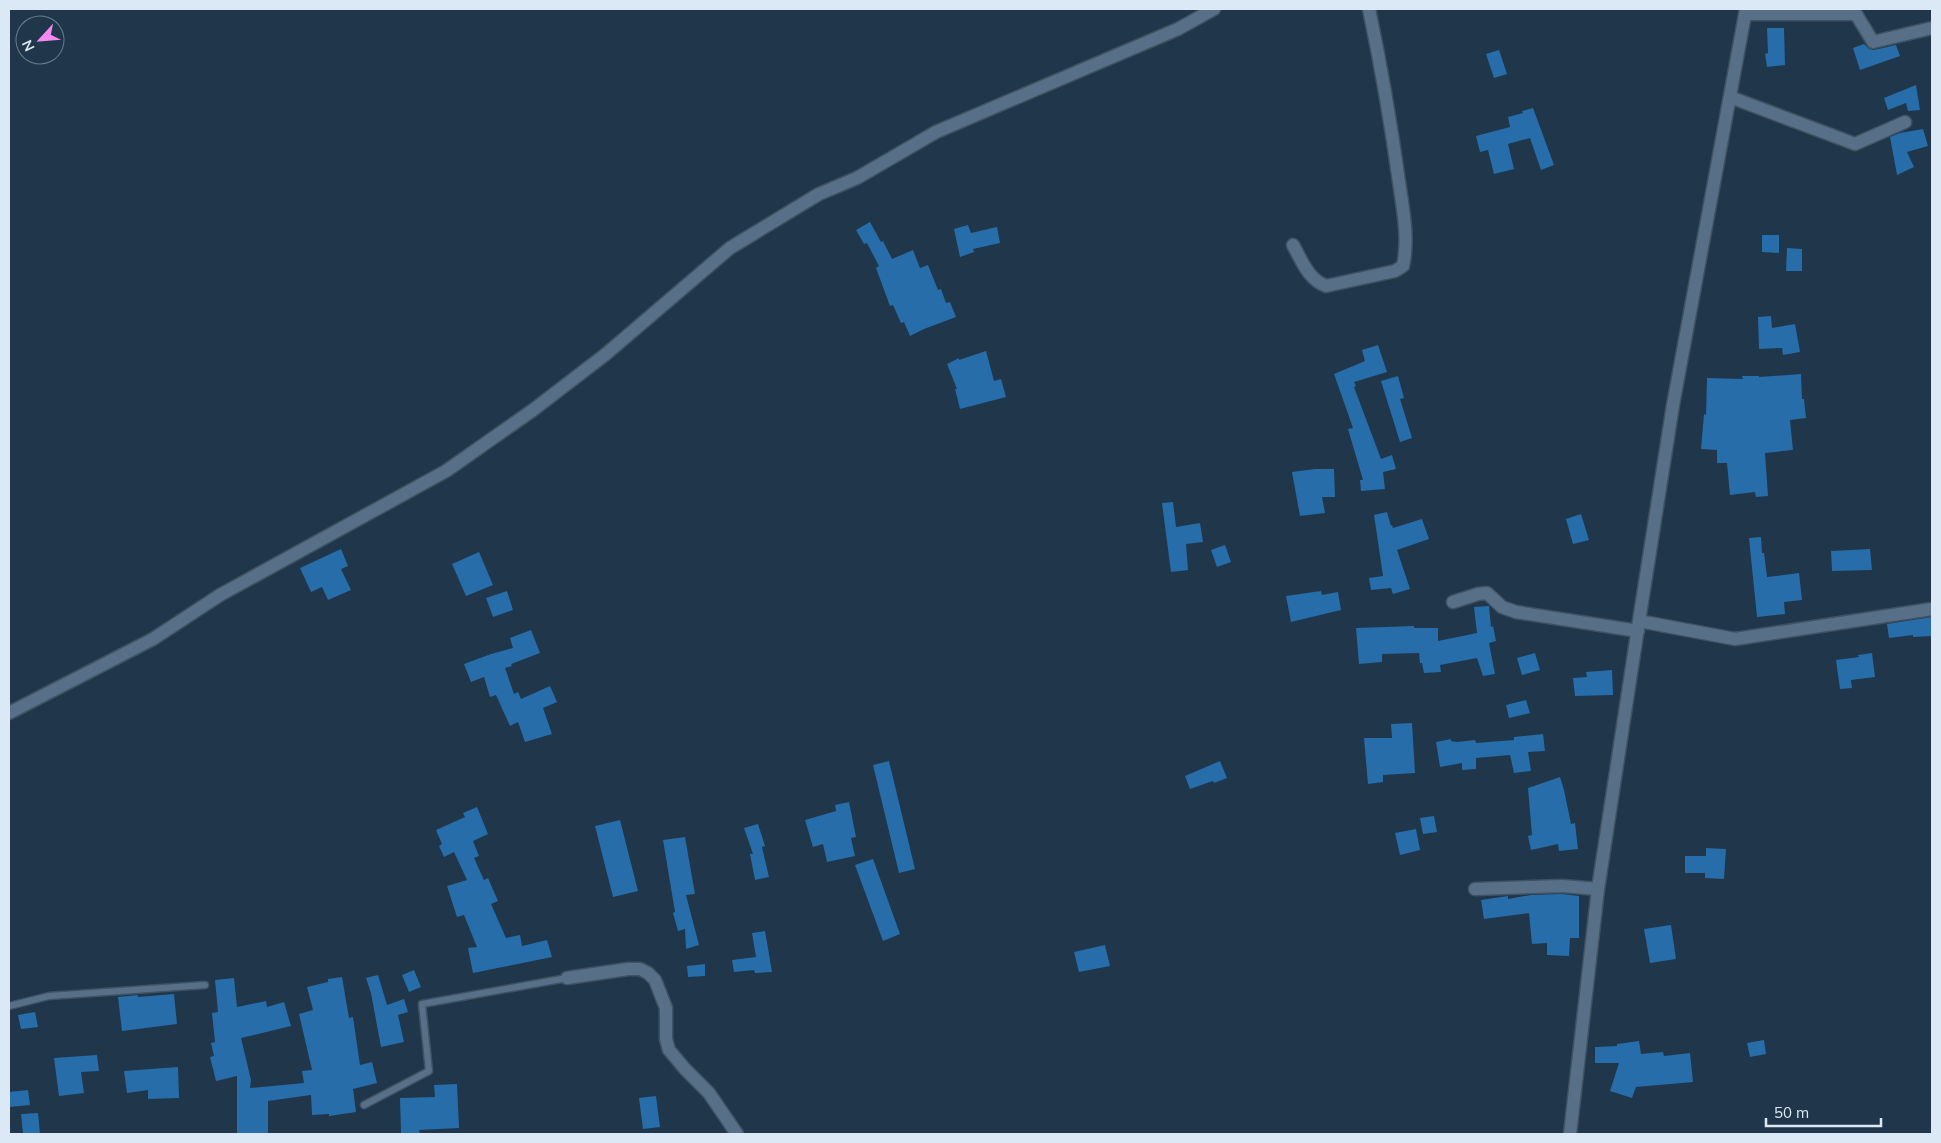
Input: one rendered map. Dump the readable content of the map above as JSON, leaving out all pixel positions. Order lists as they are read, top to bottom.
{
  "scale_bar": "50 m",
  "north": "bottom left"
}
